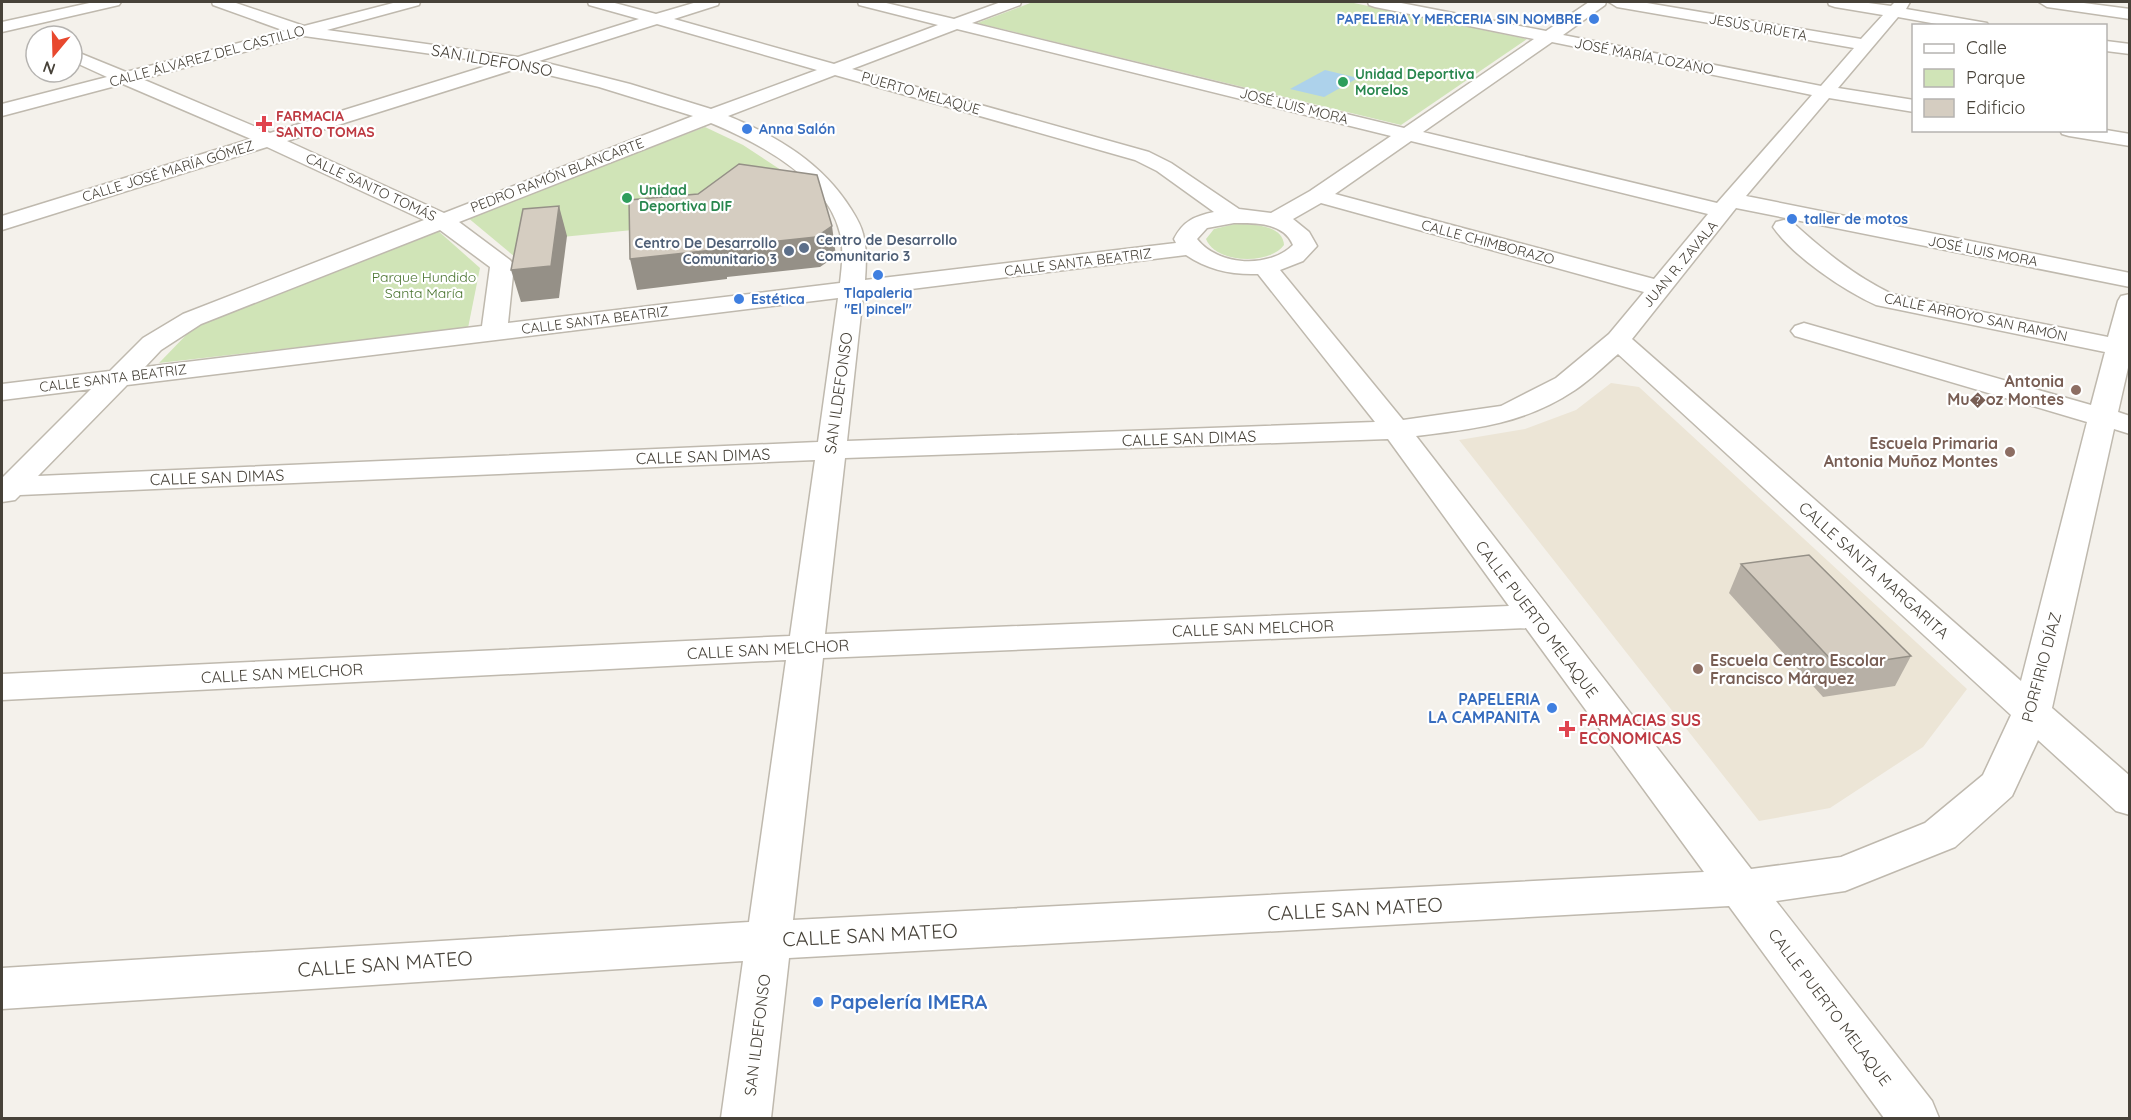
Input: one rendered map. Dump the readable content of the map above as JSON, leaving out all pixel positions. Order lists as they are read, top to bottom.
{
  "streets": {
    "street": [
      "JESÚS URUETA",
      "CALLE ÁLVAREZ DEL CASTILLO",
      "JOSÉ MARÍA LOZANO",
      "SAN ILDEFONSO",
      "PUERTO MELAQUE",
      "JOSÉ LUIS MORA",
      "CALLE JOSÉ MARÍA GÓMEZ",
      "PEDRO RAMÓN BLANCARTE",
      "CALLE SANTO TOMÁS",
      "CALLE CHIMBORAZO",
      "CALLE SANTA BEATRIZ",
      "JUAN R. ZAVALA",
      "CALLE ARROYO SAN RAMÓN",
      "CALLE SAN DIMAS",
      "CALLE SANTA MARGARITA",
      "CALLE PUERTO MELAQUE",
      "CALLE SAN MELCHOR",
      "PORFIRIO DÍAZ",
      "CALLE SAN MATEO"
    ]
  },
  "crossings": [
    ["JESÚS URUETA", "JUAN R. ZAVALA"],
    ["CALLE ÁLVAREZ DEL CASTILLO", "SAN ILDEFONSO"],
    ["CALLE ÁLVAREZ DEL CASTILLO", "CALLE SANTO TOMÁS"],
    ["JOSÉ MARÍA LOZANO", "JUAN R. ZAVALA"],
    ["SAN ILDEFONSO", "CALLE JOSÉ MARÍA GÓMEZ"],
    ["SAN ILDEFONSO", "PEDRO RAMÓN BLANCARTE"],
    ["SAN ILDEFONSO", "CALLE SANTA BEATRIZ"],
    ["SAN ILDEFONSO", "CALLE SAN DIMAS"],
    ["SAN ILDEFONSO", "CALLE SAN MELCHOR"],
    ["SAN ILDEFONSO", "CALLE SAN MATEO"],
    ["PUERTO MELAQUE", "CALLE JOSÉ MARÍA GÓMEZ"],
    ["PUERTO MELAQUE", "PEDRO RAMÓN BLANCARTE"],
    ["JOSÉ LUIS MORA", "PEDRO RAMÓN BLANCARTE"],
    ["JOSÉ LUIS MORA", "JUAN R. ZAVALA"],
    ["CALLE JOSÉ MARÍA GÓMEZ", "CALLE SANTO TOMÁS"],
    ["PEDRO RAMÓN BLANCARTE", "CALLE SANTO TOMÁS"],
    ["PEDRO RAMÓN BLANCARTE", "CALLE SANTA BEATRIZ"],
    ["PEDRO RAMÓN BLANCARTE", "CALLE SAN DIMAS"],
    ["CALLE SANTO TOMÁS", "CALLE SANTA BEATRIZ"],
    ["CALLE CHIMBORAZO", "JUAN R. ZAVALA"],
    ["JUAN R. ZAVALA", "CALLE SAN DIMAS"],
    ["JUAN R. ZAVALA", "CALLE SANTA MARGARITA"],
    ["JUAN R. ZAVALA", "CALLE PUERTO MELAQUE"],
    ["CALLE ARROYO SAN RAMÓN", "PORFIRIO DÍAZ"],
    ["CALLE SAN DIMAS", "CALLE PUERTO MELAQUE"],
    ["CALLE SANTA MARGARITA", "PORFIRIO DÍAZ"],
    ["CALLE PUERTO MELAQUE", "CALLE SAN MELCHOR"],
    ["CALLE PUERTO MELAQUE", "PORFIRIO DÍAZ"],
    ["CALLE PUERTO MELAQUE", "CALLE SAN MATEO"],
    ["PORFIRIO DÍAZ", "CALLE SAN MATEO"]
  ],
  "parks": ["Parque Hundido Santa María"],
  "places": {
    "other": [
      "PAPELERIA Y MERCERIA SIN NOMBRE",
      "Unidad Deportiva Morelos",
      "Anna Salón",
      "Unidad Deportiva DIF",
      "taller de motos",
      "Centro de Desarrollo Comunitario 3",
      "Centro De Desarrollo Comunitario 3",
      "Tlapaleria \"El pincel\"",
      "Estética",
      "Antonia Mu�oz Montes",
      "Escuela Primaria Antonia Muñoz Montes",
      "Escuela Centro Escolar Francisco Márquez",
      "PAPELERIA LA CAMPANITA",
      "Papelería IMERA"
    ],
    "health": ["FARMACIA SANTO TOMAS", "FARMACIAS SUS ECONOMICAS"]
  },
  "legend": ["Calle", "Parque", "Edificio"],
  "north": "bottom"
}
